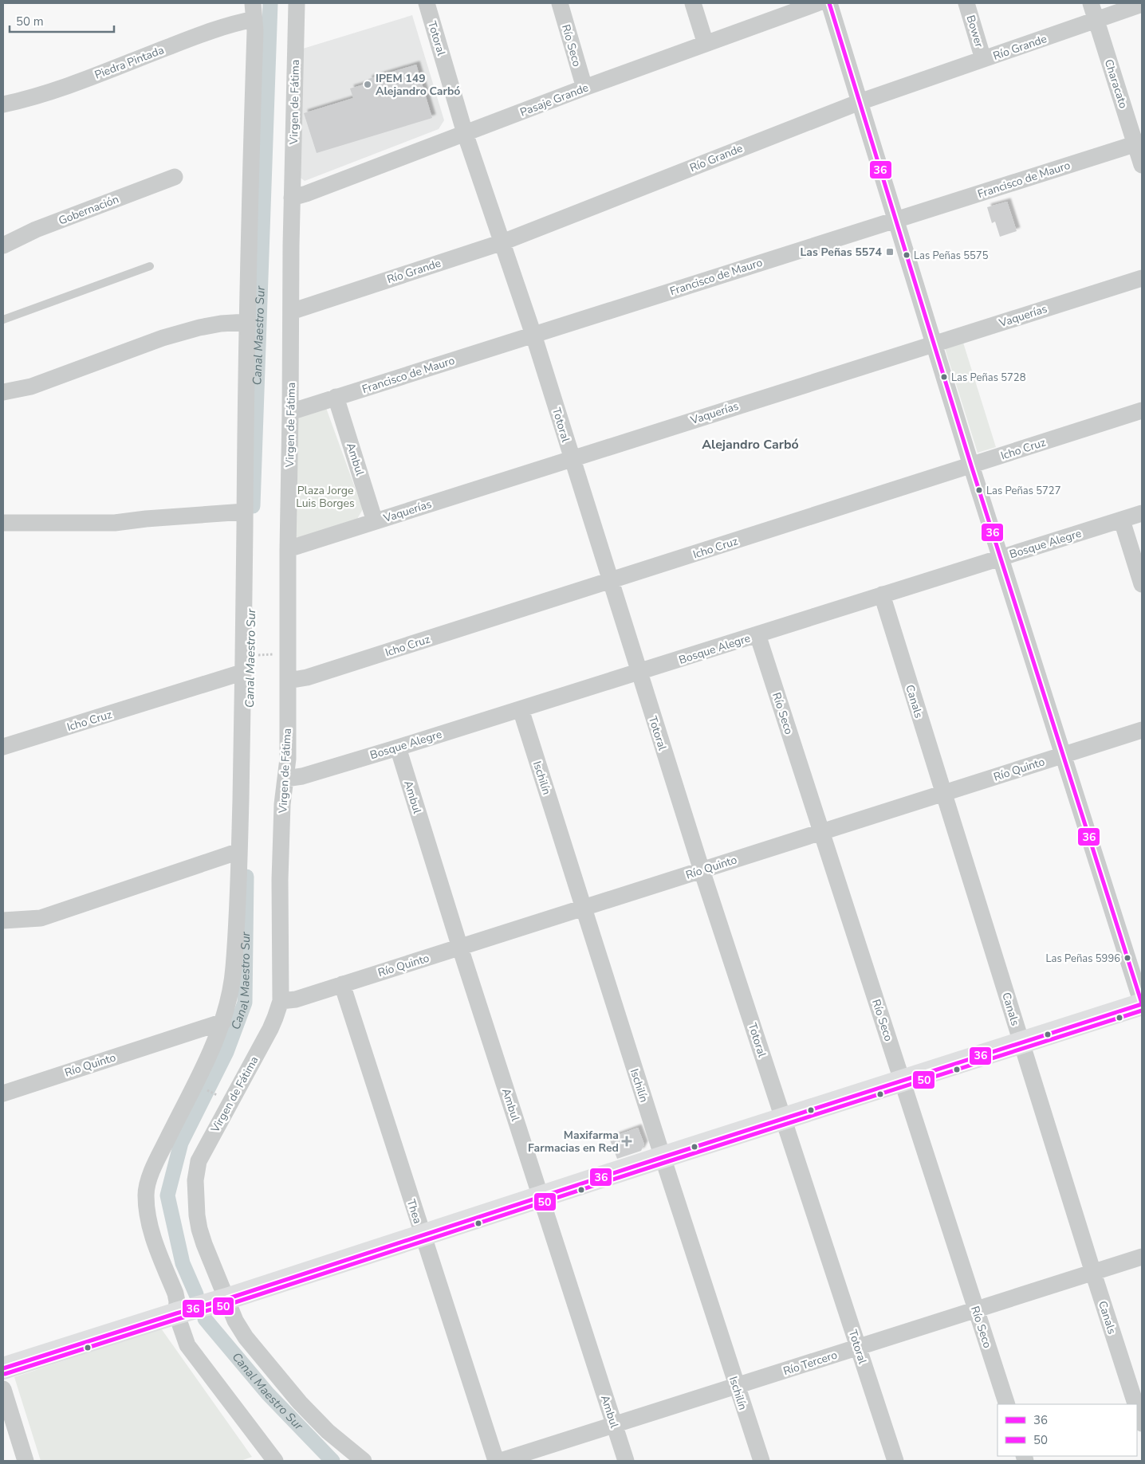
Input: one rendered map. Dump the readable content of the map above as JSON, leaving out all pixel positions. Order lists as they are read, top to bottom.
{
  "streets": {
    "street": [
      "Bower",
      "Totoral",
      "Río Seco",
      "Río Grande",
      "Piedra Pintada",
      "Characato",
      "Pasaje Grande",
      "Virgen de Fátima",
      "Francisco de Mauro",
      "Gobernación",
      "Vaquerías",
      "Icho Cruz",
      "Ambul",
      "Bosque Alegre",
      "Canals",
      "Río Quinto",
      "Ischilín",
      "Thea",
      "Río Tercero"
    ]
  },
  "crossings": [
    ["Bower", "Río Grande"],
    ["Totoral", "Río Grande"],
    ["Totoral", "Pasaje Grande"],
    ["Totoral", "Francisco de Mauro"],
    ["Totoral", "Vaquerías"],
    ["Totoral", "Icho Cruz"],
    ["Totoral", "Bosque Alegre"],
    ["Totoral", "Río Quinto"],
    ["Totoral", "Río Tercero"],
    ["Río Seco", "Pasaje Grande"],
    ["Río Seco", "Bosque Alegre"],
    ["Río Seco", "Río Quinto"],
    ["Río Seco", "Río Tercero"],
    ["Río Grande", "Characato"],
    ["Río Grande", "Virgen de Fátima"],
    ["Characato", "Francisco de Mauro"],
    ["Pasaje Grande", "Virgen de Fátima"],
    ["Virgen de Fátima", "Francisco de Mauro"],
    ["Virgen de Fátima", "Vaquerías"],
    ["Virgen de Fátima", "Icho Cruz"],
    ["Virgen de Fátima", "Bosque Alegre"],
    ["Virgen de Fátima", "Río Quinto"],
    ["Francisco de Mauro", "Ambul"],
    ["Vaquerías", "Ambul"],
    ["Ambul", "Bosque Alegre"],
    ["Ambul", "Río Quinto"],
    ["Ambul", "Río Tercero"],
    ["Bosque Alegre", "Canals"],
    ["Bosque Alegre", "Ischilín"],
    ["Canals", "Río Quinto"],
    ["Canals", "Río Tercero"],
    ["Río Quinto", "Ischilín"],
    ["Río Quinto", "Thea"],
    ["Ischilín", "Río Tercero"]
  ],
  "districts": ["Alejandro Carbó"],
  "water": ["Canal Maestro Sur"],
  "parks": ["Plaza Jorge Luis Borges"],
  "places": {
    "other": [
      "IPEM 149 Alejandro Carbó",
      "Las Peñas 5575",
      "Las Peñas 5728",
      "Las Peñas 5727",
      "Las Peñas 5996"
    ],
    "transit": ["Las Peñas 5574"],
    "health": ["Maxifarma Farmacias en Red"]
  },
  "lines": ["transit line 36", "transit line 50"],
  "legend": ["36", "50"],
  "scale_bar": "50 m"
}
